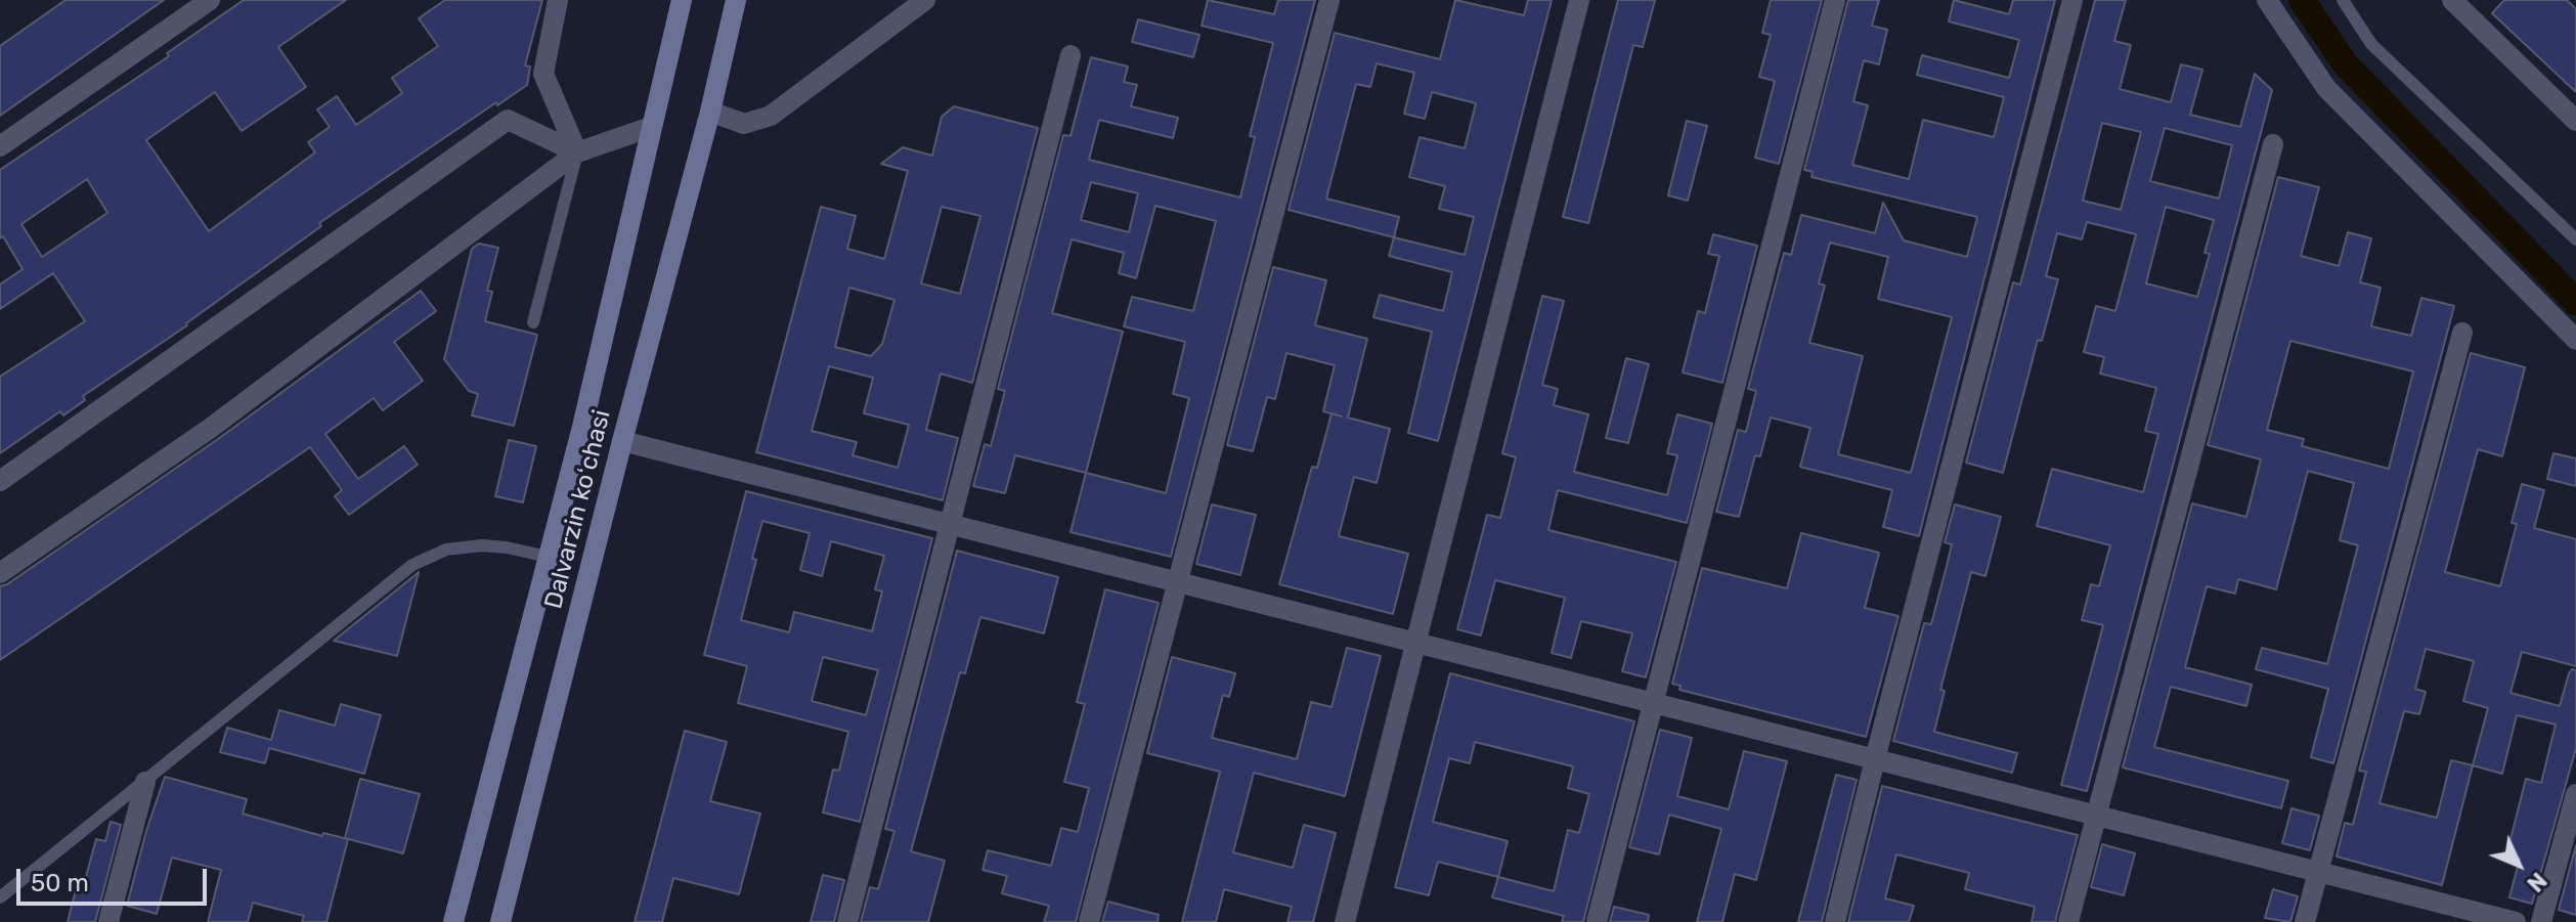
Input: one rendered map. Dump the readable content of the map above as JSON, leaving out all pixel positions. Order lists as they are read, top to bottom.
{
  "streets": {
    "main road": ["Dalvarzin koʻchasi"]
  },
  "scale_bar": "50 m",
  "north": "bottom right"
}
